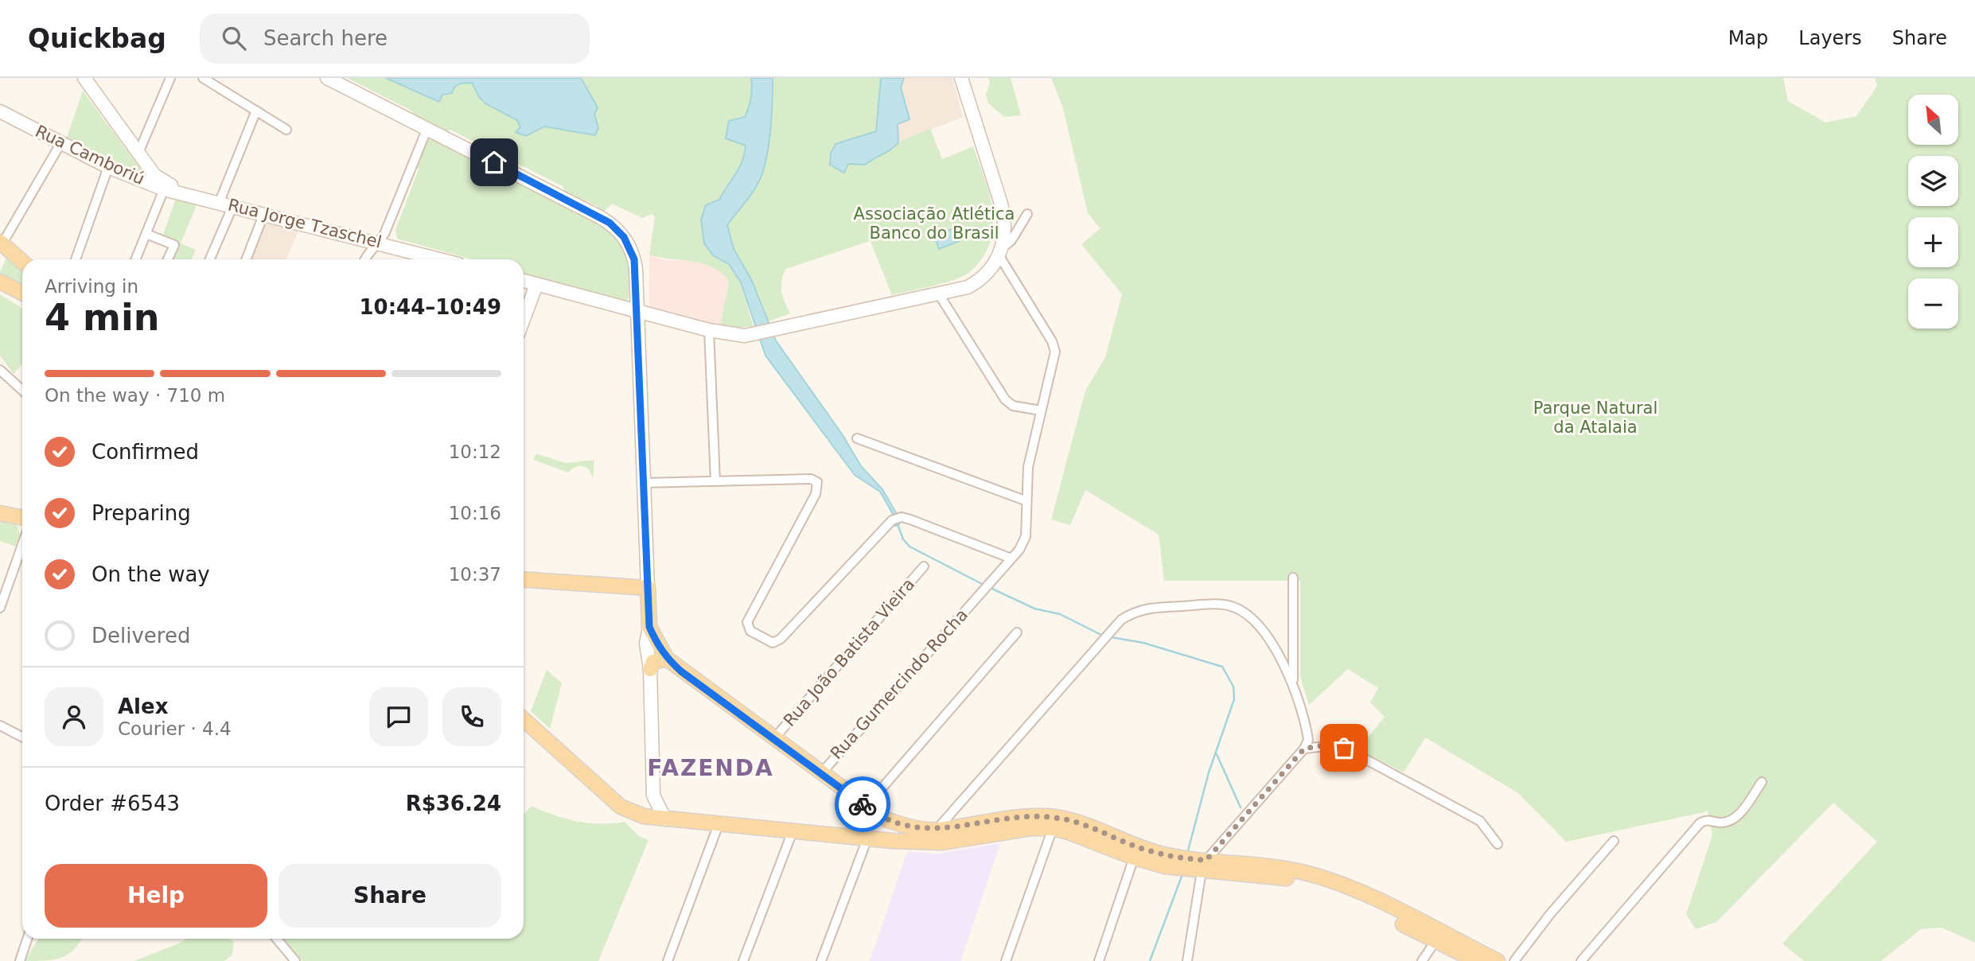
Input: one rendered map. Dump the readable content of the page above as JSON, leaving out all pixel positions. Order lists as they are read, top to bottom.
{
  "streets": {
    "main road": ["Rua Camboriú", "Rua Jorge Tzaschel"],
    "street": ["Rua João Batista Vieira", "Rua Gumercindo Rocha"]
  },
  "crossings": [
    ["Rua Camboriú", "Rua Jorge Tzaschel"]
  ],
  "districts": ["FAZENDA"],
  "parks": ["Associação Atlética Banco do Brasil", "Parque Natural da Atalaia"],
  "north": "top left",
  "page": {
    "header": "Quickbag",
    "search": "Search here",
    "nav": ["Map", "Layers", "Share"],
    "map_buttons": ["+", "−"],
    "heading": ["4 min", "Arriving in", "10:44–10:49"],
    "panel": [
      "Alex",
      "Courier · 4.4",
      "Order #6543",
      "R$36.24"
    ],
    "bar": "On the way · 710 m",
    "list": [
      ["Confirmed", "10:12"],
      ["Preparing", "10:16"],
      ["On the way", "10:37"],
      "Delivered"
    ],
    "buttons": ["Help", "Share"]
  }
}
